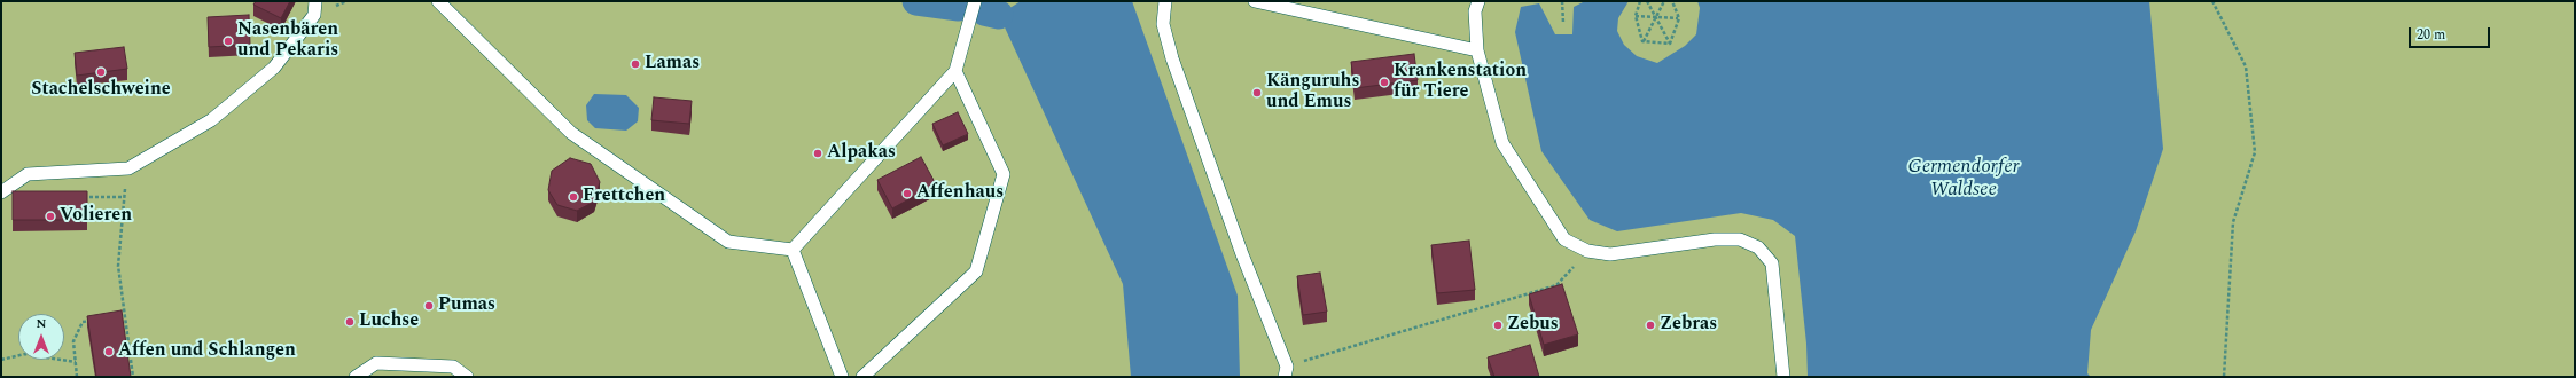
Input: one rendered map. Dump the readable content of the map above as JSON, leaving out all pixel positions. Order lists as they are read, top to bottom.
{
  "water": ["Germendorfer Waldsee"],
  "places": [
    "Nasenbären und Pekaris",
    "Lamas",
    "Stachelschweine",
    "Krankenstation für Tiere",
    "Känguruhs und Emus",
    "Alpakas",
    "Affenhaus",
    "Frettchen",
    "Volieren",
    "Pumas",
    "Luchse",
    "Zebus",
    "Zebras",
    "Affen und Schlangen"
  ],
  "scale_bar": "20 m",
  "north": "top"
}
